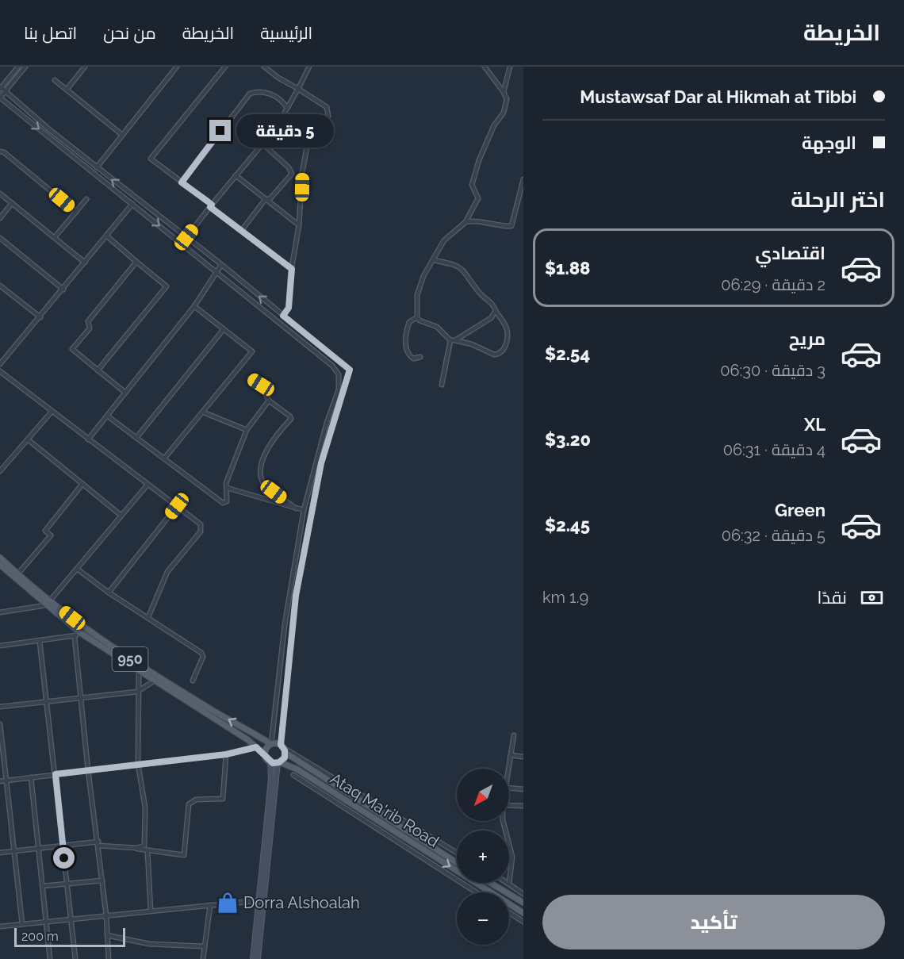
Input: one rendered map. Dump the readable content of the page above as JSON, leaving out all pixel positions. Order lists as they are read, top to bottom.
{
  "streets": {
    "main road": ["950", "Ataq Ma'rib Road"]
  },
  "crossings": [
    ["950", "Ataq Ma'rib Road"]
  ],
  "places": {
    "shop": ["Dorra Alshoalah"]
  },
  "scale_bar": "200 m",
  "north": "bottom left",
  "page": {
    "header": "الخريطة",
    "nav": [
      "الرئيسية",
      "الخريطة",
      "من نحن",
      "اتصل بنا"
    ],
    "banner": ["Mustawsaf Dar al Hikmah at Tibbi", "الوجهة"],
    "bubble": "5 دقيقة",
    "heading": "اختر الرحلة",
    "list": [
      {
        "name": "اقتصادي",
        "note": "2 دقيقة · 06:29",
        "value": "$1.88"
      },
      {
        "name": "مريح",
        "note": "3 دقيقة · 06:30",
        "value": "$2.54"
      },
      {
        "name": "XL",
        "note": "4 دقيقة · 06:31",
        "value": "$3.20"
      },
      {
        "name": "Green",
        "note": "5 دقيقة · 06:32",
        "value": "$2.45"
      }
    ],
    "pay": ["نقدًا", "1.9 km"],
    "map_buttons": ["+", "−"],
    "buttons": "تأكيد",
    "scale": "200 m"
  }
}
